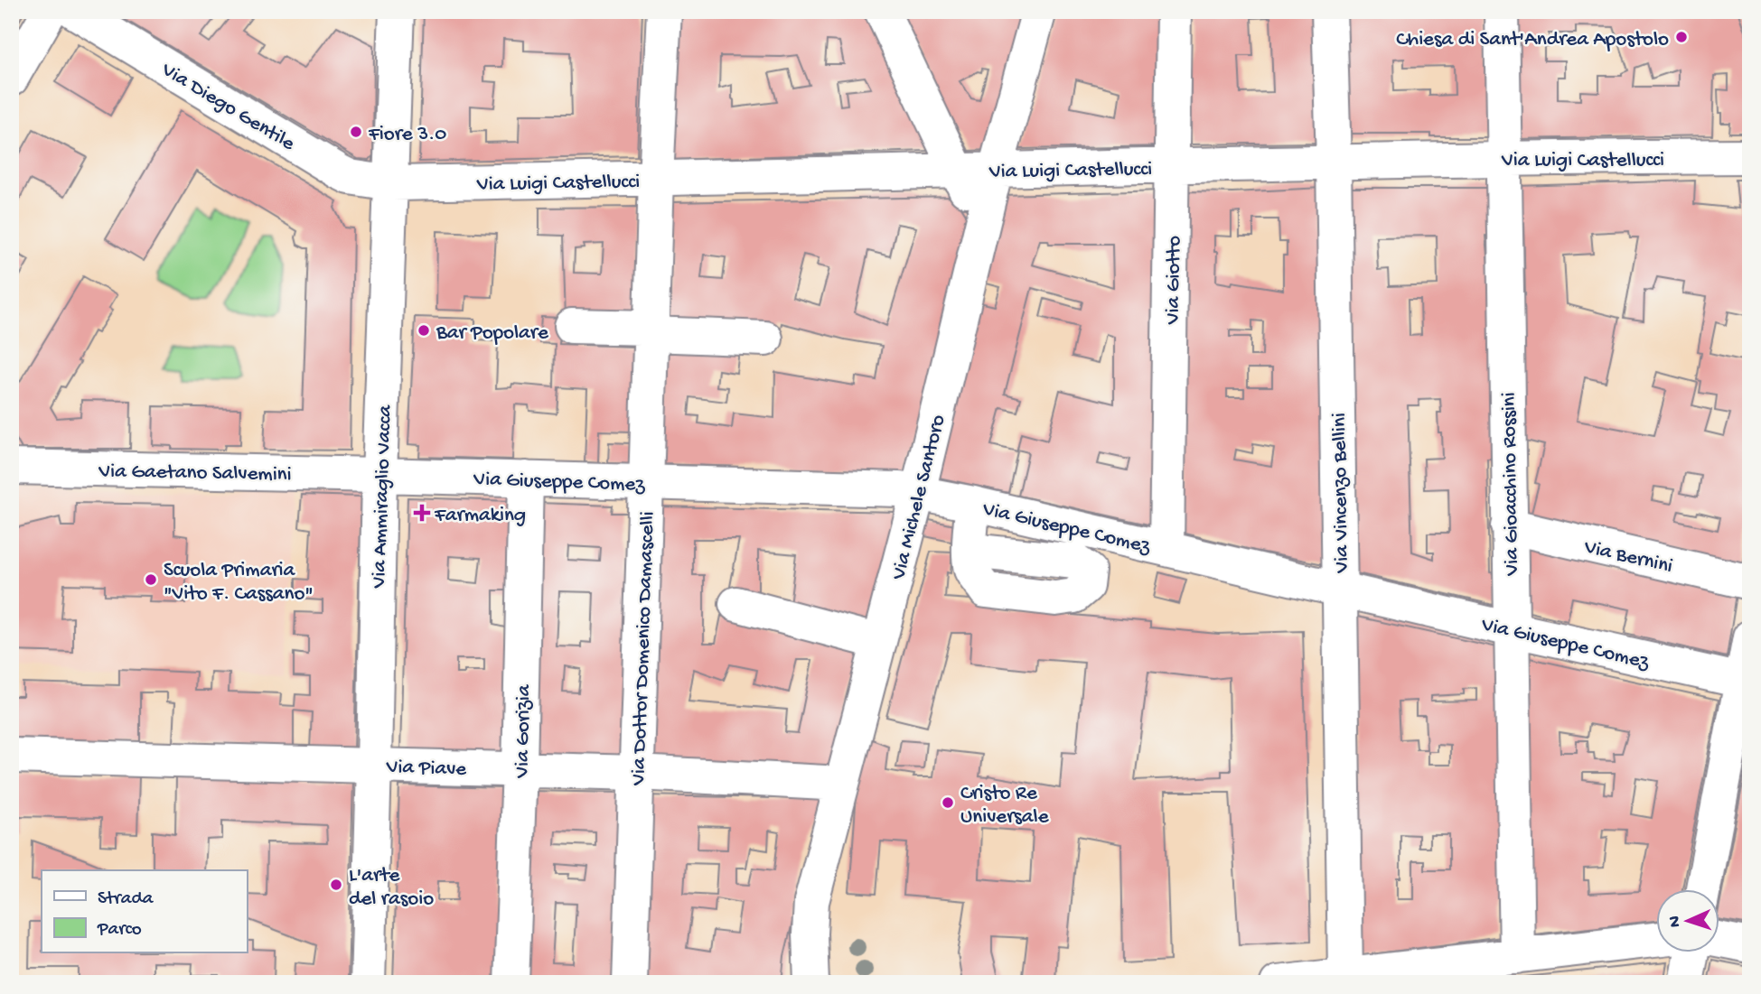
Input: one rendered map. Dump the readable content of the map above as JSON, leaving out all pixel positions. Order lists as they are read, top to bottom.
{
  "streets": {
    "street": [
      "Via Diego Gentile",
      "Via Luigi Castellucci",
      "Via Giotto",
      "Via Gaetano Salvemini",
      "Via Giuseppe Comez",
      "Via Gioacchino Rossini",
      "Via Vincenzo Bellini",
      "Via Ammiraglio Vacca",
      "Via Michele Santoro",
      "Via Bernini",
      "Via Dottor Domenico Damascelli",
      "Via Gorizia",
      "Via Piave"
    ]
  },
  "crossings": [
    ["Via Diego Gentile", "Via Luigi Castellucci"],
    ["Via Diego Gentile", "Via Ammiraglio Vacca"],
    ["Via Luigi Castellucci", "Via Giotto"],
    ["Via Luigi Castellucci", "Via Gioacchino Rossini"],
    ["Via Luigi Castellucci", "Via Vincenzo Bellini"],
    ["Via Luigi Castellucci", "Via Ammiraglio Vacca"],
    ["Via Luigi Castellucci", "Via Michele Santoro"],
    ["Via Luigi Castellucci", "Via Dottor Domenico Damascelli"],
    ["Via Giotto", "Via Giuseppe Comez"],
    ["Via Gaetano Salvemini", "Via Giuseppe Comez"],
    ["Via Gaetano Salvemini", "Via Ammiraglio Vacca"],
    ["Via Giuseppe Comez", "Via Gioacchino Rossini"],
    ["Via Giuseppe Comez", "Via Vincenzo Bellini"],
    ["Via Giuseppe Comez", "Via Ammiraglio Vacca"],
    ["Via Giuseppe Comez", "Via Michele Santoro"],
    ["Via Giuseppe Comez", "Via Dottor Domenico Damascelli"],
    ["Via Giuseppe Comez", "Via Gorizia"],
    ["Via Gioacchino Rossini", "Via Bernini"],
    ["Via Ammiraglio Vacca", "Via Piave"],
    ["Via Michele Santoro", "Via Piave"],
    ["Via Dottor Domenico Damascelli", "Via Piave"],
    ["Via Gorizia", "Via Piave"]
  ],
  "places": {
    "other": [
      "Chiesa di Sant'Andrea Apostolo",
      "Fiore 3.0",
      "Bar Popolare",
      "Scuola Primaria \"Vito F. Cassano\"",
      "Cristo Re Universale",
      "L'arte del rasoio"
    ],
    "health": ["Farmaking"]
  },
  "legend": ["Strada", "Parco"],
  "north": "left"
}
